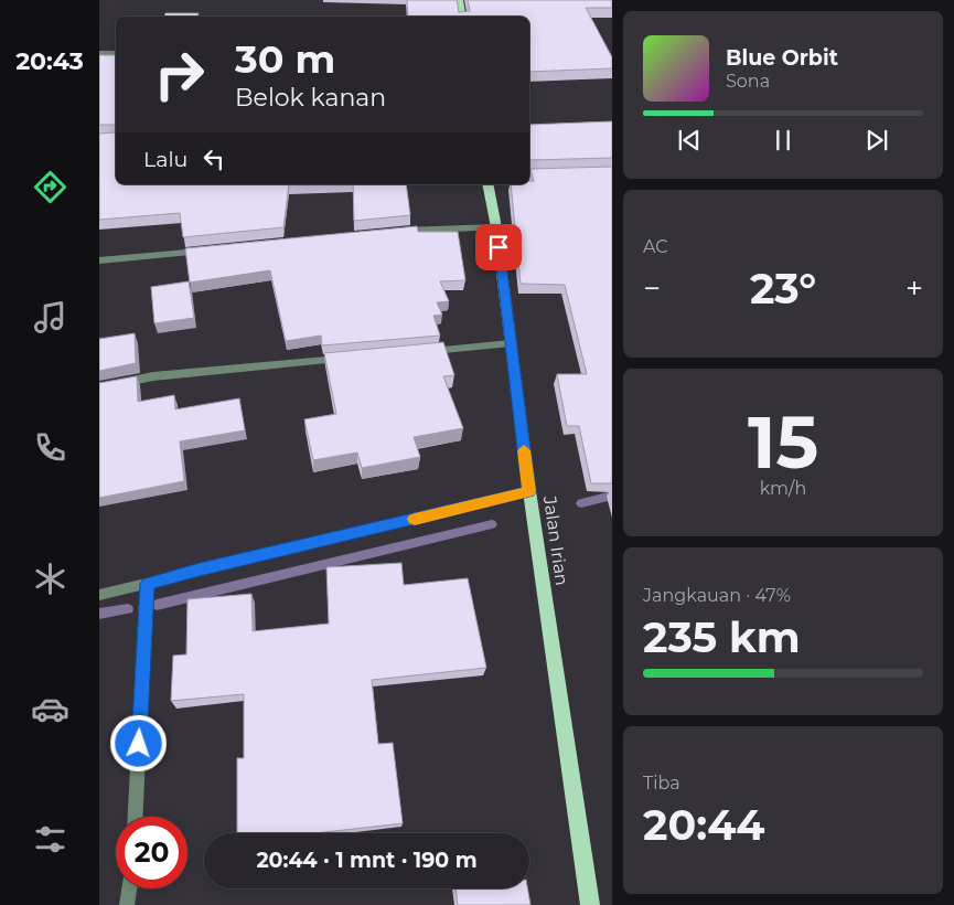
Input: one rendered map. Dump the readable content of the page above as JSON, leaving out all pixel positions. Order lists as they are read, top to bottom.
{
  "streets": {
    "main road": ["Jalan Irian"]
  },
  "page": {
    "tabs": "20:43",
    "turn": ["30 m", "Belok kanan"],
    "song": ["Blue Orbit", "Sona"],
    "then": "Lalu",
    "tile": [
      "AC",
      ["15", "km/h"],
      ["Jangkauan · 47%", "235 km"],
      ["Tiba", "20:44"]
    ],
    "heat": ["−", "23°", "+"],
    "limit": "20",
    "trip": "20:44 · 1 mnt · 190 m"
  }
}
